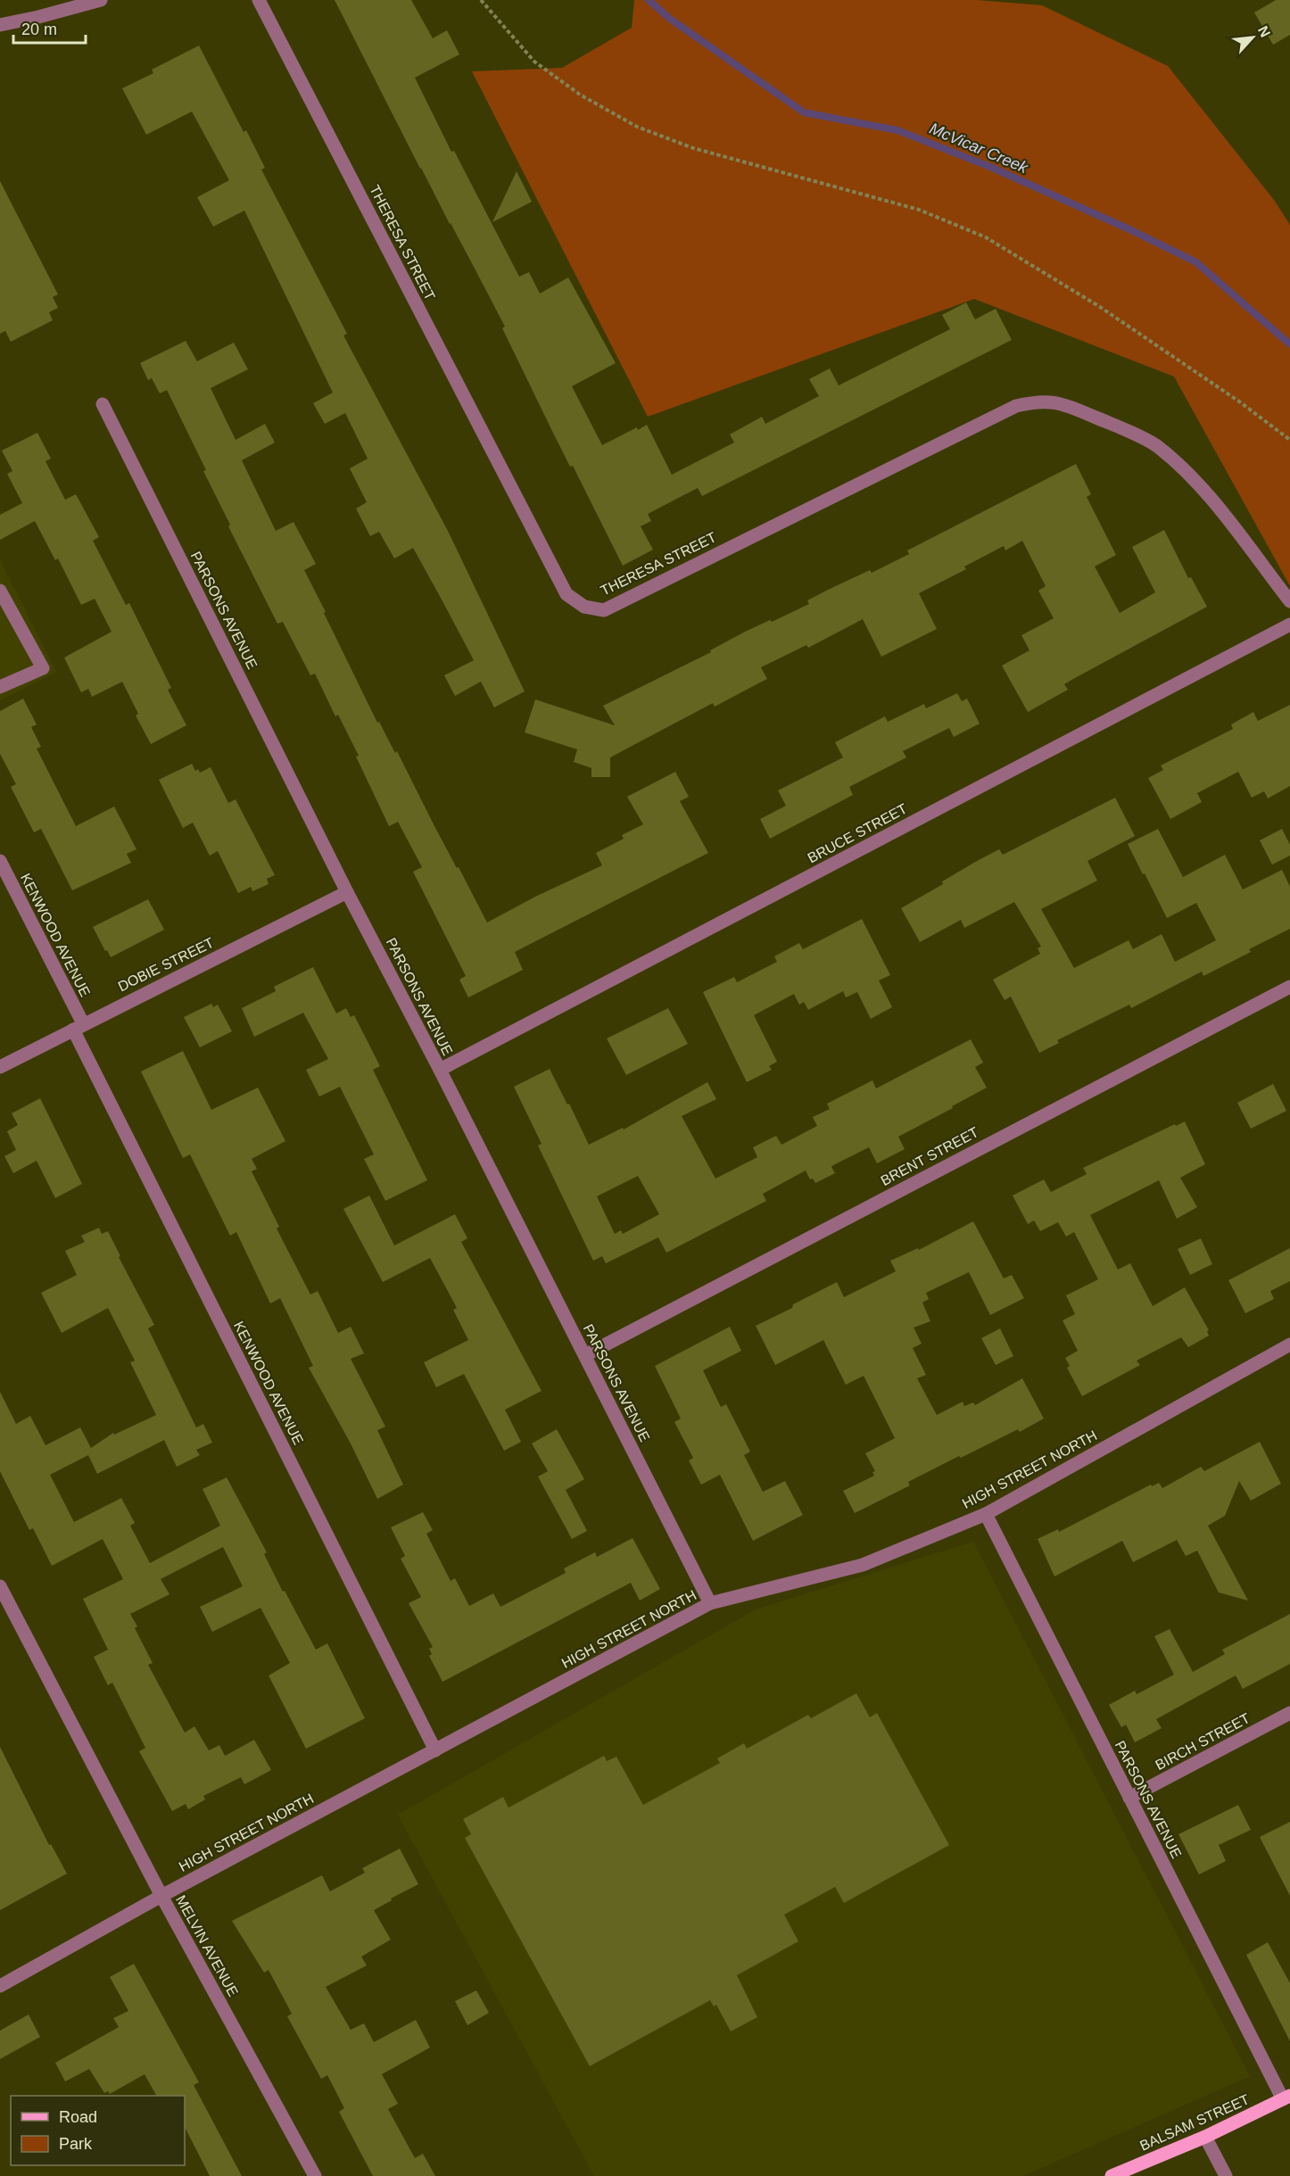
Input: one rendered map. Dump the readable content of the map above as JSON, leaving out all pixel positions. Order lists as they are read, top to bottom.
{
  "streets": {
    "main road": ["BALSAM STREET"],
    "street": [
      "THERESA STREET",
      "PARSONS AVENUE",
      "BRUCE STREET",
      "KENWOOD AVENUE",
      "DOBIE STREET",
      "BRENT STREET",
      "HIGH STREET NORTH",
      "BIRCH STREET",
      "MELVIN AVENUE"
    ]
  },
  "crossings": [
    ["PARSONS AVENUE", "BRUCE STREET"],
    ["PARSONS AVENUE", "DOBIE STREET"],
    ["PARSONS AVENUE", "BRENT STREET"],
    ["PARSONS AVENUE", "HIGH STREET NORTH"],
    ["PARSONS AVENUE", "BIRCH STREET"],
    ["PARSONS AVENUE", "BALSAM STREET"],
    ["KENWOOD AVENUE", "DOBIE STREET"],
    ["KENWOOD AVENUE", "HIGH STREET NORTH"],
    ["HIGH STREET NORTH", "MELVIN AVENUE"]
  ],
  "water": ["McVicar Creek"],
  "legend": ["Road", "Park"],
  "scale_bar": "20 m",
  "north": "top right"
}
